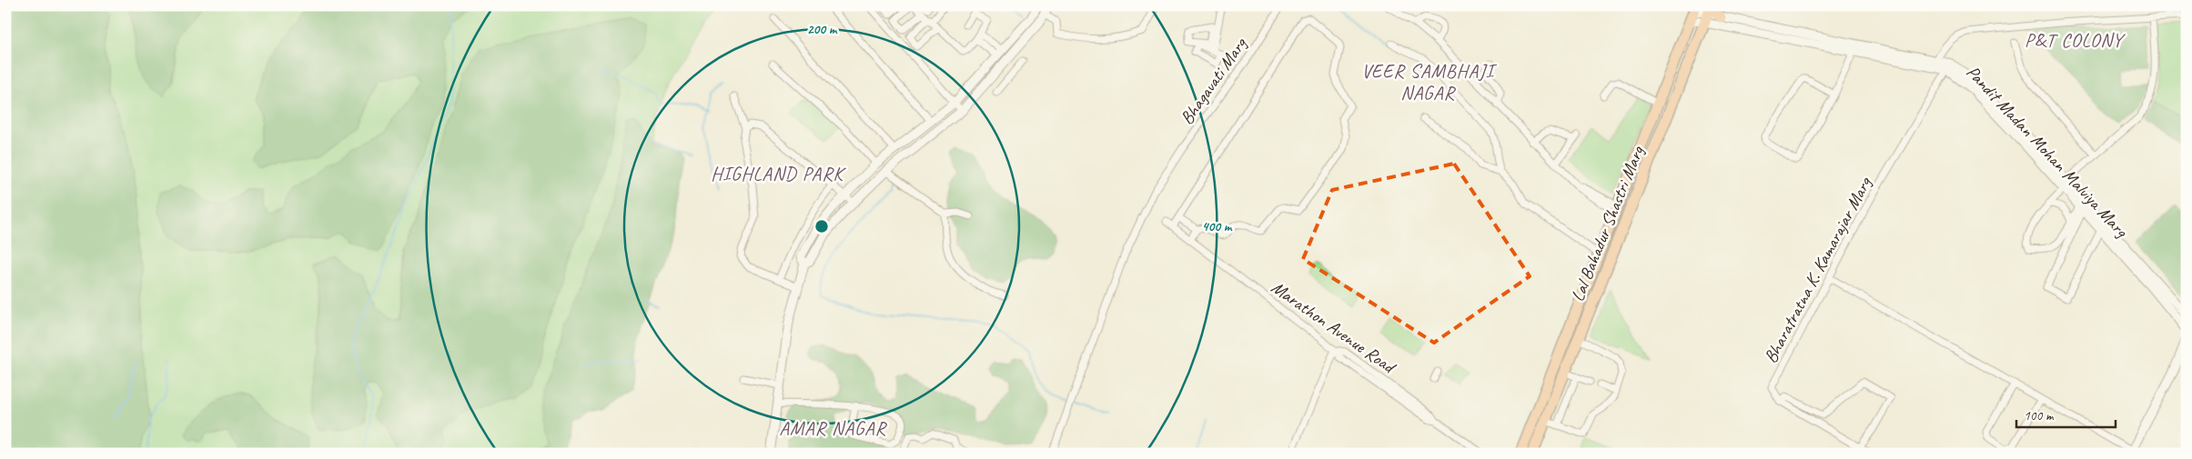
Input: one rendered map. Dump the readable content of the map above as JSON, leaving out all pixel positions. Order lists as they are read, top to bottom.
{
  "streets": {
    "main road": ["Lal Bahadur Shastri Marg"],
    "street": [
      "Bhagavati Marg",
      "Pandit Madan Mohan Malviya Marg",
      "Bharatratna K. Kamarajar Marg",
      "Marathon Avenue Road"
    ]
  },
  "crossings": [
    ["Pandit Madan Mohan Malviya Marg", "Lal Bahadur Shastri Marg"],
    ["Pandit Madan Mohan Malviya Marg", "Bharatratna K. Kamarajar Marg"]
  ],
  "districts": [
    "P&T COLONY",
    "VEER SAMBHAJI NAGAR",
    "HIGHLAND PARK",
    "AMAR NAGAR"
  ],
  "scale_bar": "100 m",
  "rings": ["200 m", "400 m"]
}
